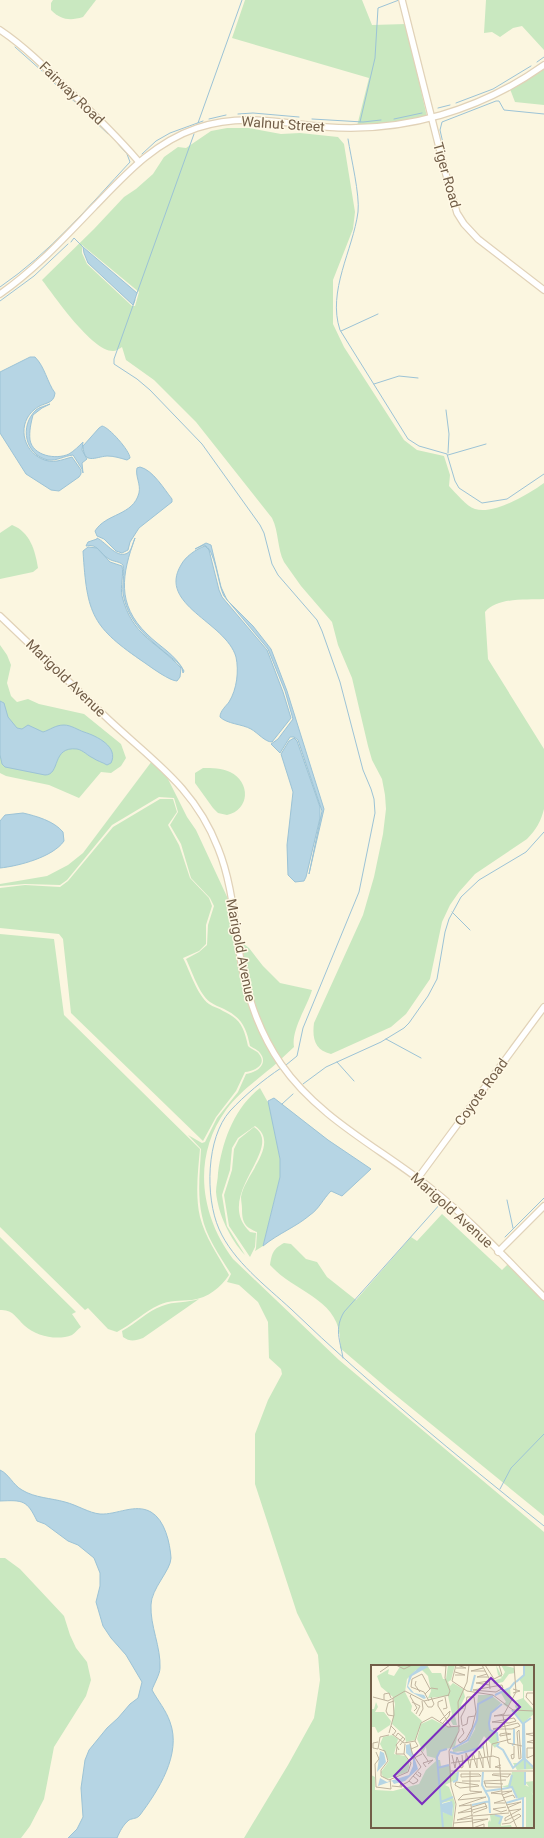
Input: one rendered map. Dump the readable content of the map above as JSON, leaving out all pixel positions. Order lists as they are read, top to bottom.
{
  "streets": {
    "street": [
      "Fairway Road",
      "Walnut Street",
      "Tiger Road",
      "Marigold Avenue",
      "Coyote Road"
    ]
  },
  "crossings": [
    ["Fairway Road", "Walnut Street"],
    ["Walnut Street", "Tiger Road"],
    ["Marigold Avenue", "Coyote Road"]
  ]
}
